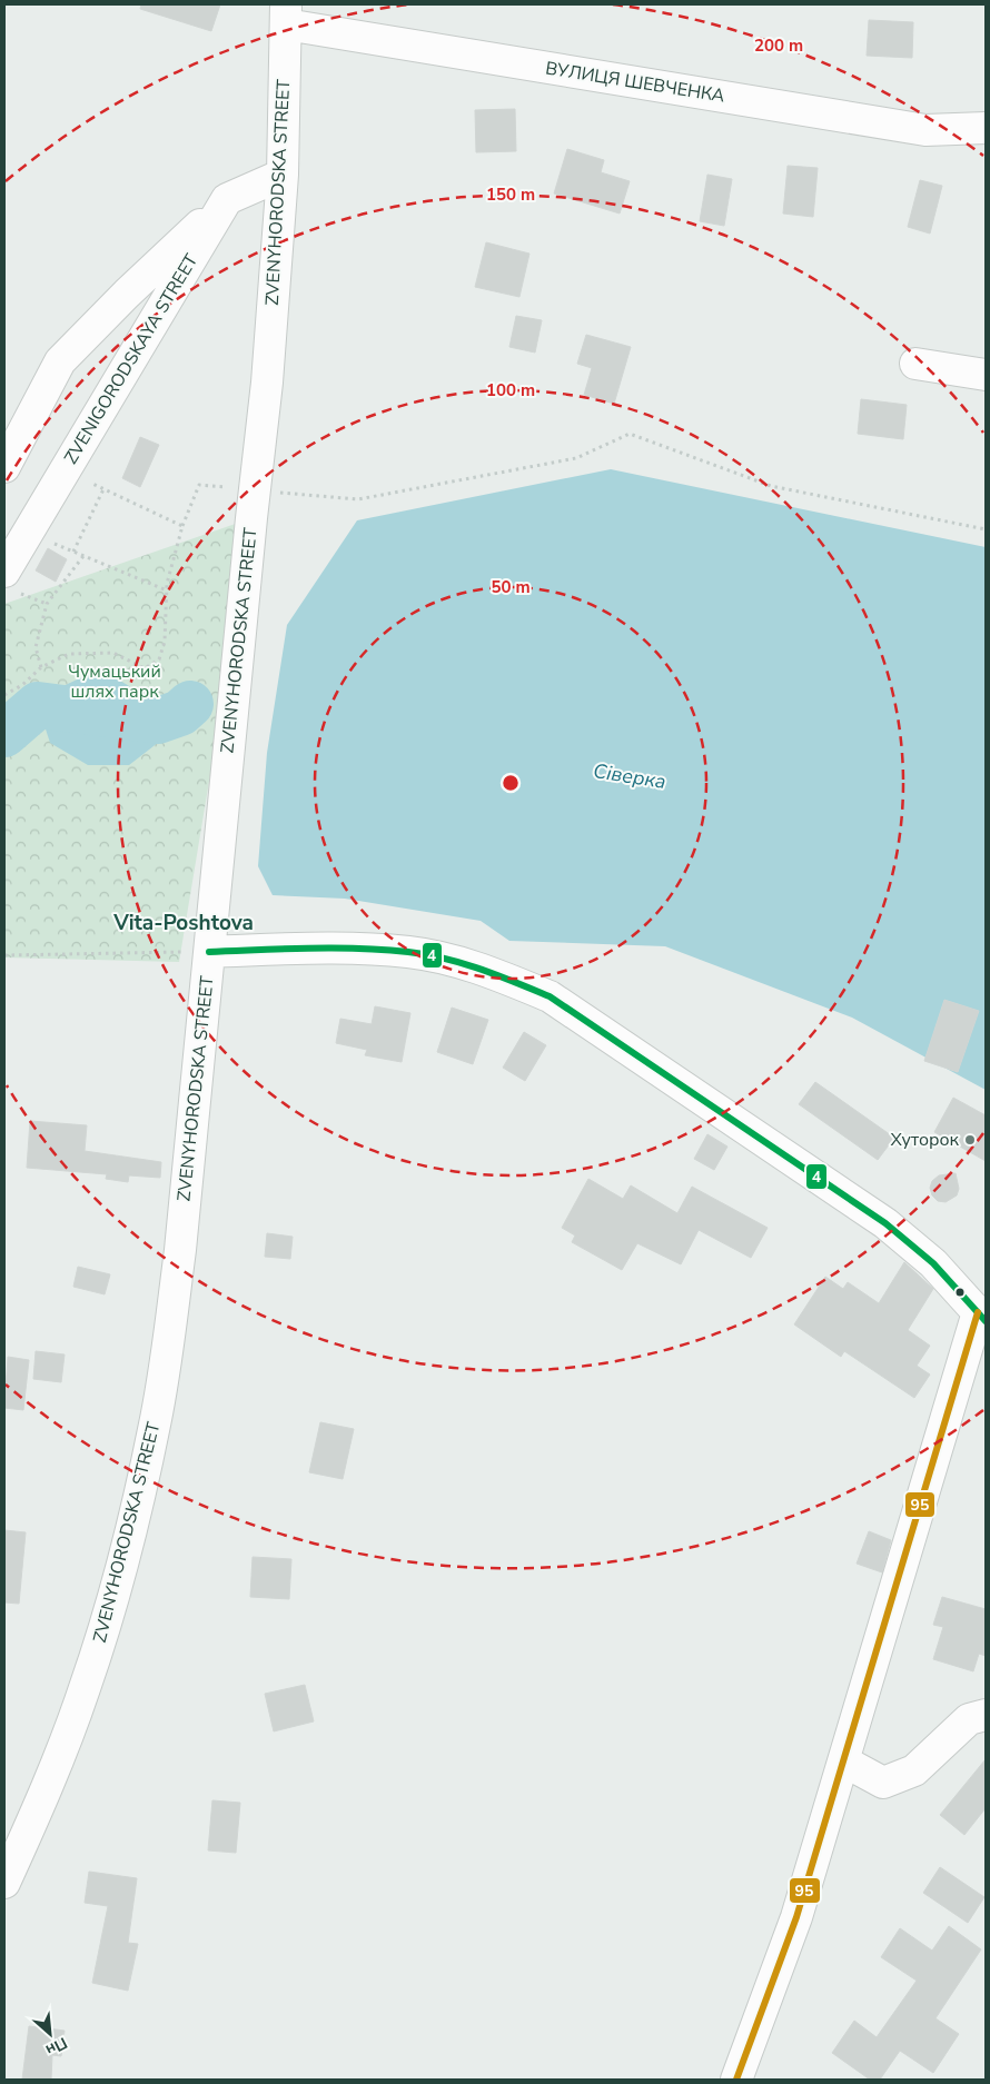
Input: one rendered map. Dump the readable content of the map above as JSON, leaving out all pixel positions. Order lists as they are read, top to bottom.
{
  "streets": {
    "street": ["ВУЛИЦЯ ШЕВЧЕНКА", "ZVENYHORODSKA STREET", "ZVENIGORODSKAYA STREET"]
  },
  "crossings": [
    ["ВУЛИЦЯ ШЕВЧЕНКА", "ZVENYHORODSKA STREET"]
  ],
  "districts": ["Vita-Poshtova"],
  "water": ["Сіверка"],
  "parks": ["Чумацький шлях парк"],
  "places": ["Хуторок"],
  "lines": ["transit line 4", "transit line 95"],
  "north": "bottom right",
  "rings": [
    "200 m",
    "150 m",
    "100 m",
    "50 m"
  ]
}
